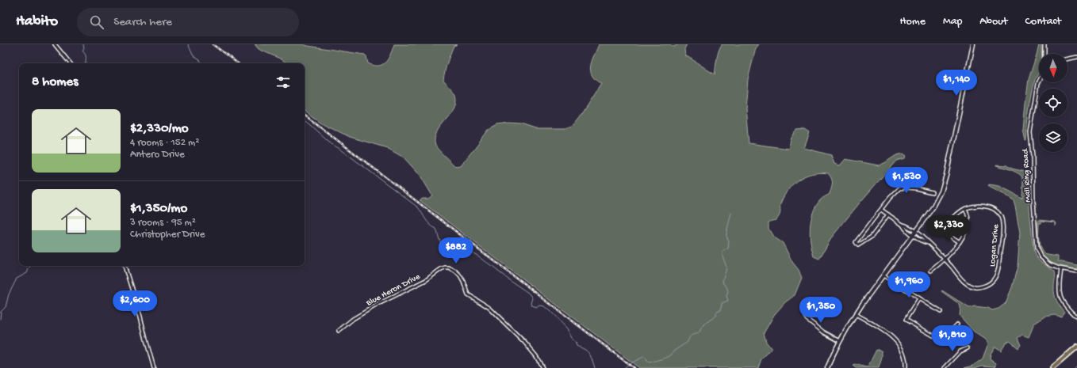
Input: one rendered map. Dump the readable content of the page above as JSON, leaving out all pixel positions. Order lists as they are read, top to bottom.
{
  "streets": {
    "street": ["Mall Ring Road", "Logan Drive", "Blue Heron Drive"]
  },
  "north": "bottom",
  "page": {
    "header": "Habito",
    "search": "Search here",
    "nav": [
      "Home",
      "Map",
      "About",
      "Contact"
    ],
    "heading": "8 homes",
    "price": [
      "$1,140",
      "$1,530",
      "$2,330",
      "$882",
      "$1,960",
      "$2,600",
      "$1,350",
      "$1,810"
    ],
    "list": [
      {
        "name": "$2,330/mo",
        "note": "4 rooms · 152 m² · Antero Drive"
      },
      {
        "name": "$1,350/mo",
        "note": "3 rooms · 95 m² · Christopher Drive"
      }
    ]
  }
}
